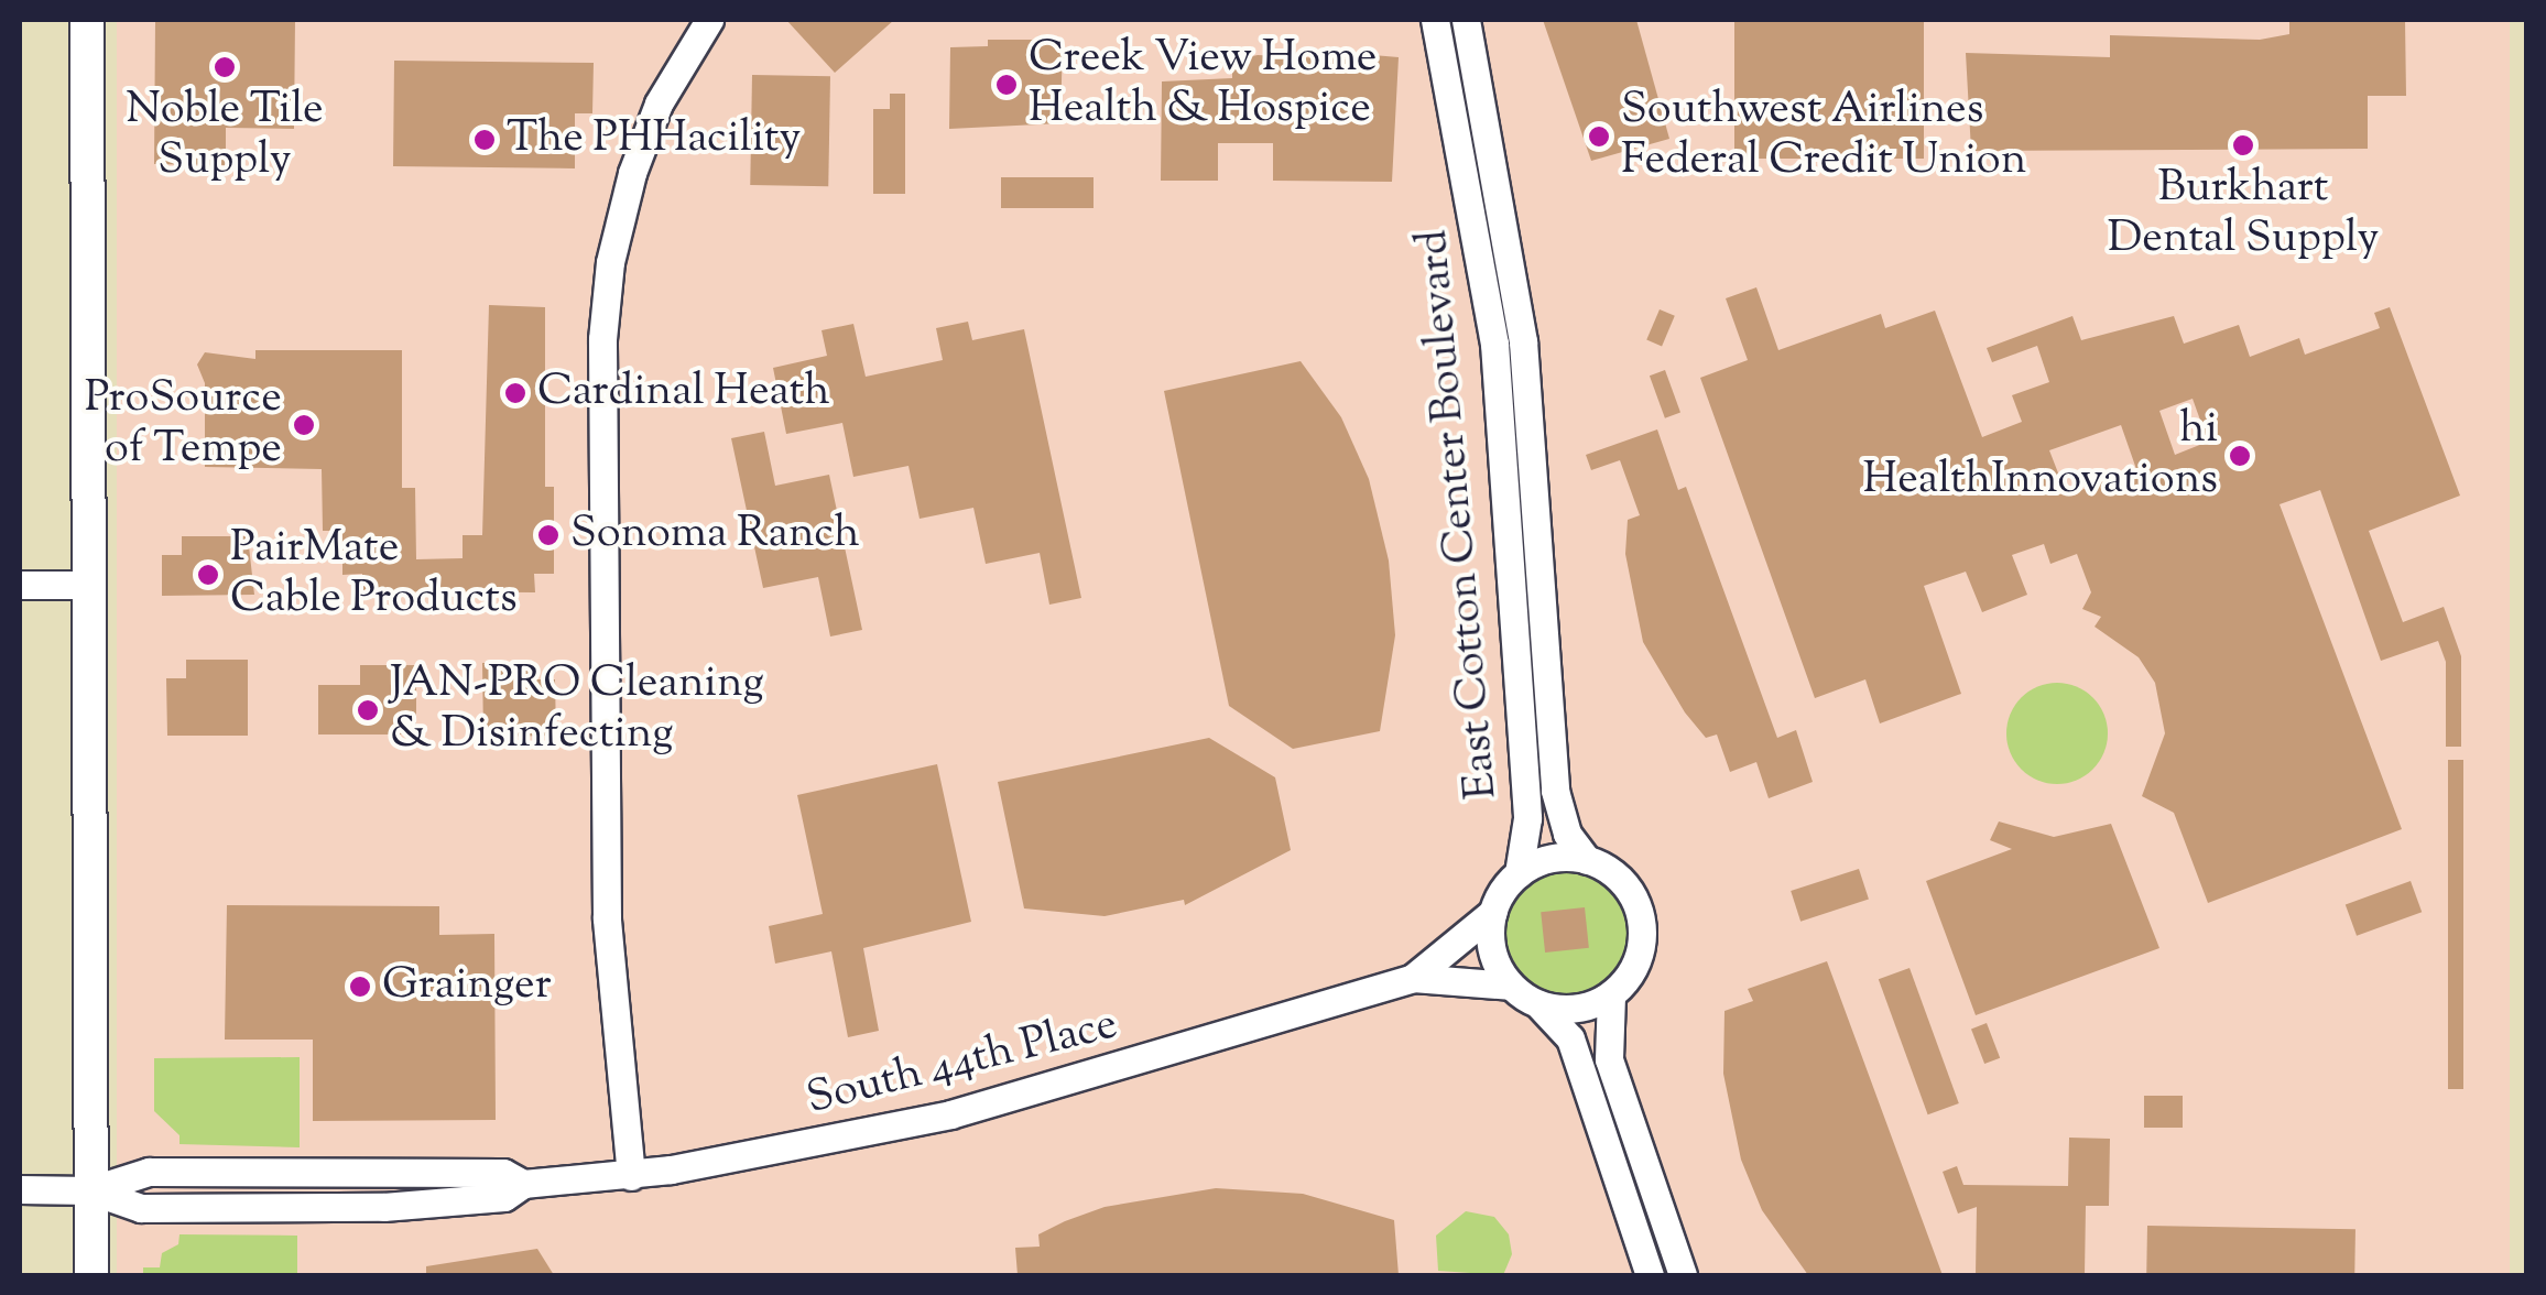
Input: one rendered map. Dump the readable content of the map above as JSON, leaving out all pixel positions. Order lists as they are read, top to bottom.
{
  "streets": {
    "street": ["East Cotton Center Boulevard", "South 44th Place"]
  },
  "crossings": [
    ["East Cotton Center Boulevard", "South 44th Place"]
  ],
  "places": [
    "Noble Tile Supply",
    "Creek View Home Health & Hospice",
    "Southwest Airlines Federal Credit Union",
    "The PHHacility",
    "Burkhart Dental Supply",
    "Cardinal Heath",
    "ProSource of Tempe",
    "hi HealthInnovations",
    "Sonoma Ranch",
    "PairMate Cable Products",
    "JAN-PRO Cleaning & Disinfecting",
    "Grainger"
  ]
}
